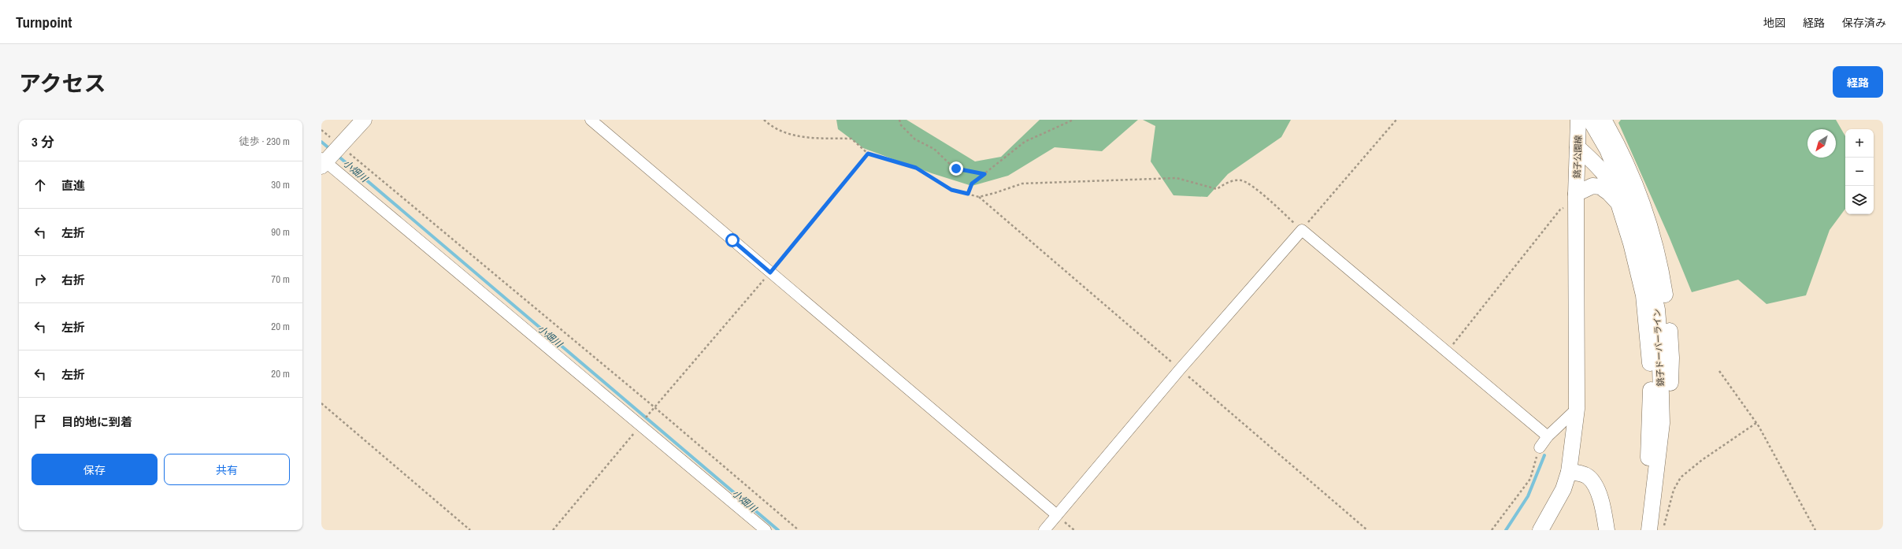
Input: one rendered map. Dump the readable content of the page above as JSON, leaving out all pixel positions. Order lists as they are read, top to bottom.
{
  "streets": {
    "main road": ["銚子公園線", "銚子ドーバーライン"]
  },
  "water": ["小畑川"],
  "north": "bottom left",
  "page": {
    "header": "Turnpoint",
    "nav": ["地図", "経路", "保存済み"],
    "title": "アクセス",
    "buttons": [
      "経路",
      ["保存", "共有"]
    ],
    "heading": ["3 分", "徒歩 · 230 m"],
    "map_buttons": ["+", "−"],
    "list": [
      ["直進", "30 m"],
      ["左折", "90 m"],
      ["右折", "70 m"],
      ["左折", "20 m"],
      ["左折", "20 m"],
      "目的地に到着"
    ]
  }
}
